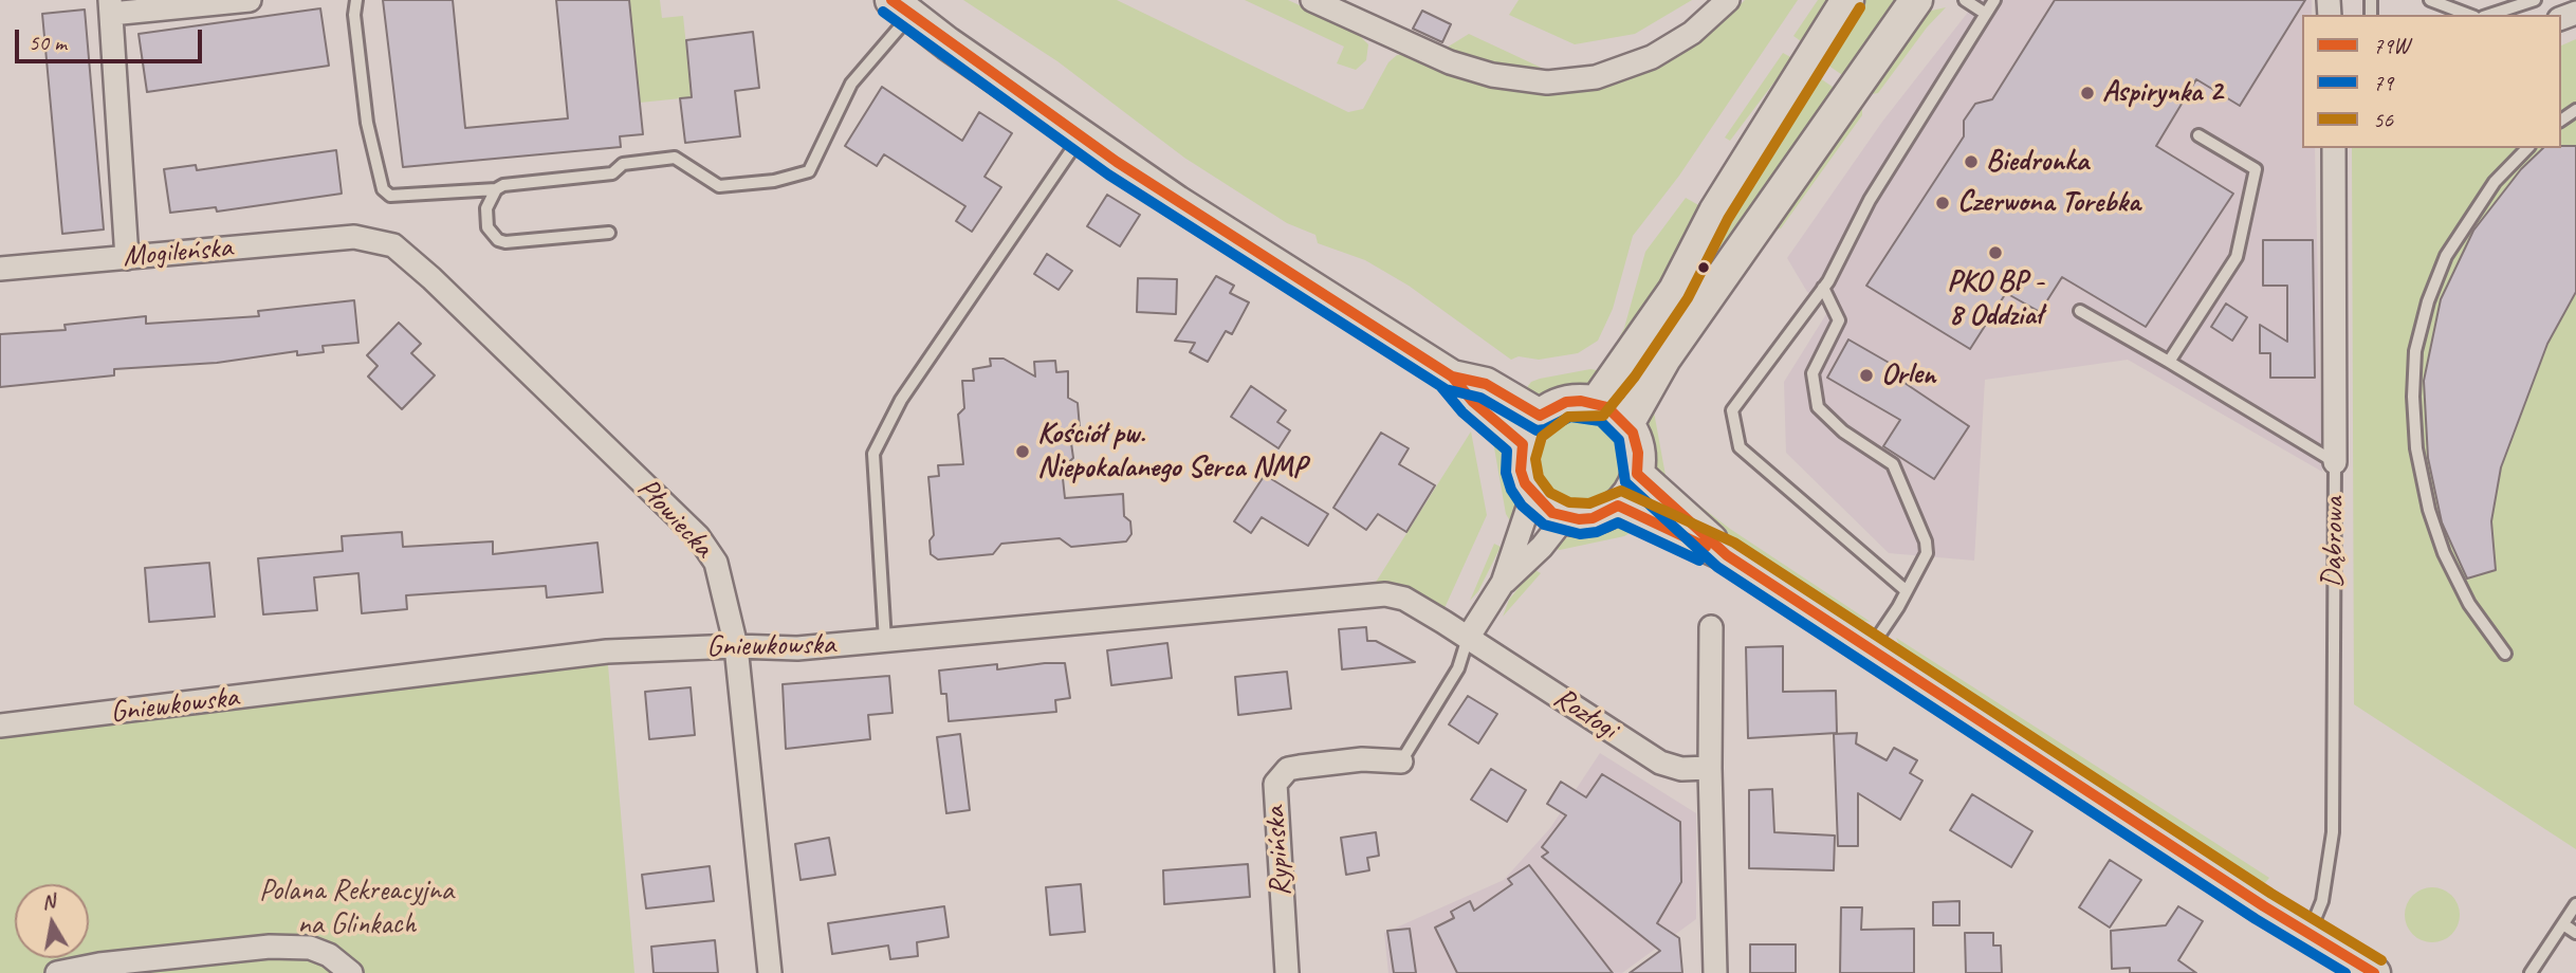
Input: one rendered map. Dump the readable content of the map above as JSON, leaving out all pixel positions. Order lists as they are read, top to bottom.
{
  "streets": {
    "street": [
      "Mogileńska",
      "Płowiecka",
      "Dąbrowa",
      "Gniewkowska",
      "Rozłogi",
      "Rypińska"
    ]
  },
  "crossings": [
    ["Mogileńska", "Płowiecka"],
    ["Płowiecka", "Gniewkowska"],
    ["Gniewkowska", "Rozłogi"],
    ["Gniewkowska", "Rypińska"],
    ["Rozłogi", "Rypińska"]
  ],
  "parks": ["Polana Rekreacyjna na Glinkach"],
  "places": [
    "Aspirynka 2",
    "Biedronka",
    "Czerwona Torebka",
    "PKO BP - 8 Oddział",
    "Orlen",
    "Kościół pw. Niepokalanego Serca NMP"
  ],
  "lines": ["transit line 79W", "transit line 56", "transit line 79"],
  "legend": ["79W", "79", "56"],
  "scale_bar": "50 m",
  "north": "top"
}
